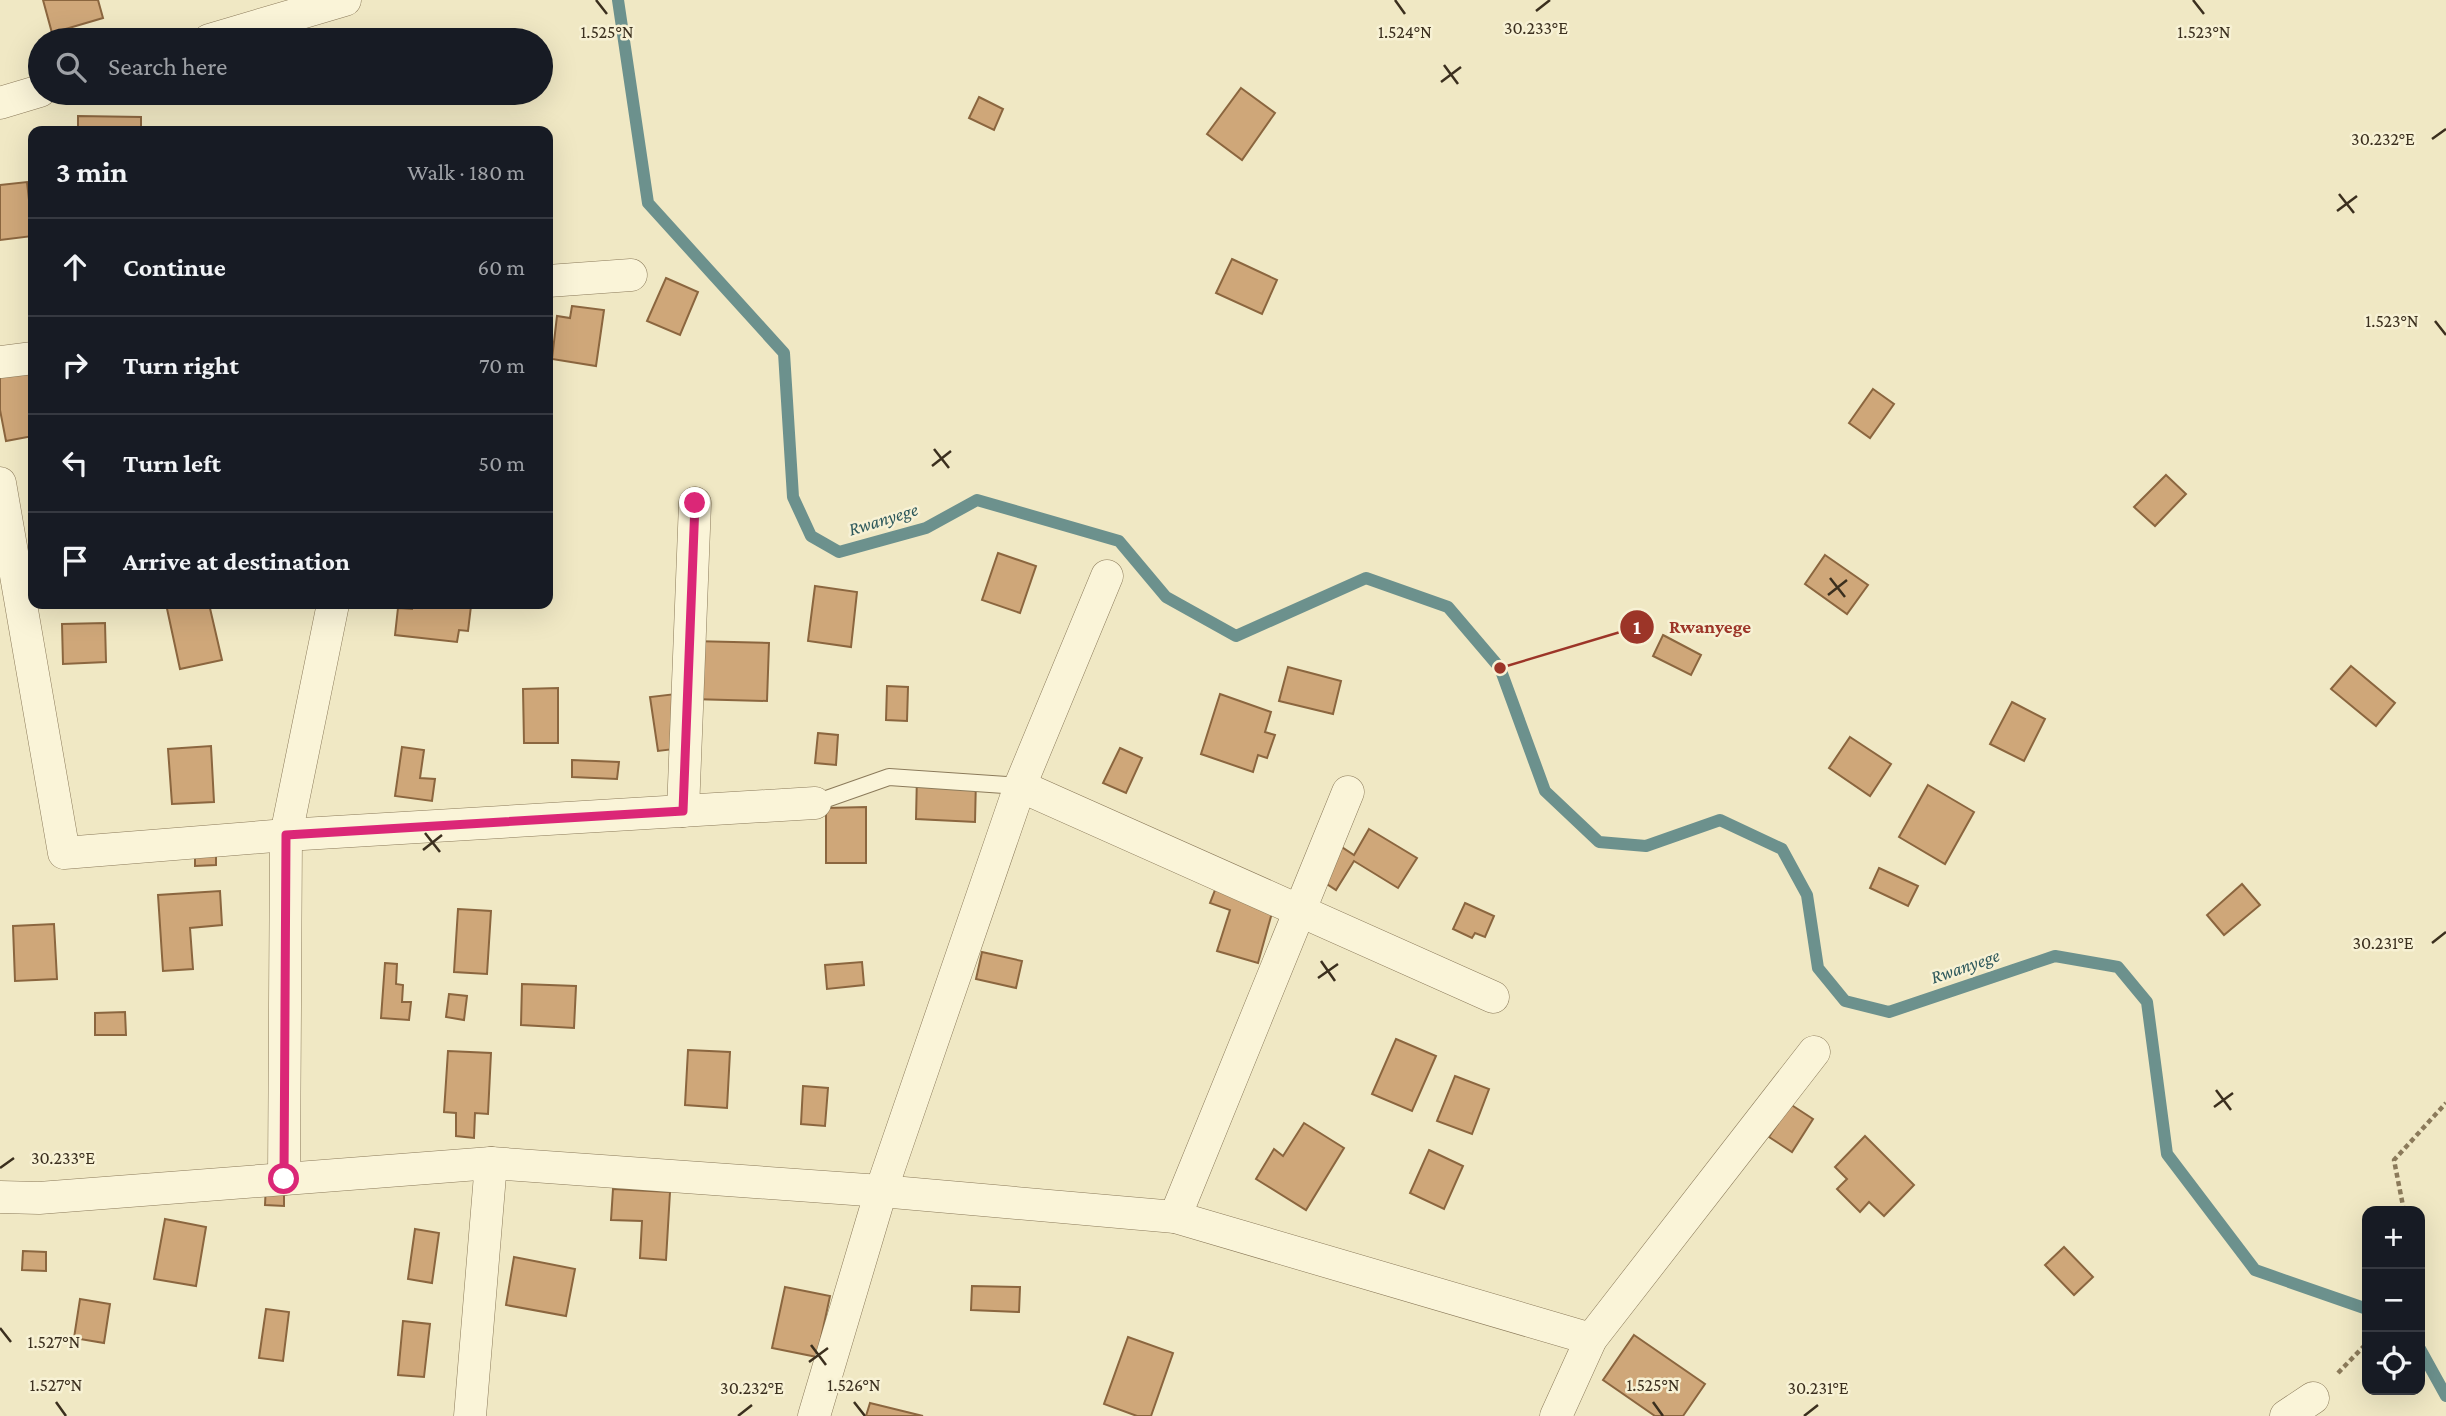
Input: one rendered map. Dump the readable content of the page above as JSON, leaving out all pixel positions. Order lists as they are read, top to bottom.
{
  "water": ["Rwanyege"],
  "places": ["Rwanyege"],
  "page": {
    "search": "Search here",
    "heading": ["3 min", "Walk · 180 m"],
    "list": [
      ["Continue", "60 m"],
      ["Turn right", "70 m"],
      ["Turn left", "50 m"],
      "Arrive at destination"
    ],
    "map_buttons": ["+", "−"]
  },
  "coordinates": [
    "30.233°E",
    "1.525°N",
    "1.524°N",
    "1.523°N",
    "30.232°E",
    "30.231°E",
    "1.527°N",
    "1.526°N"
  ]
}
